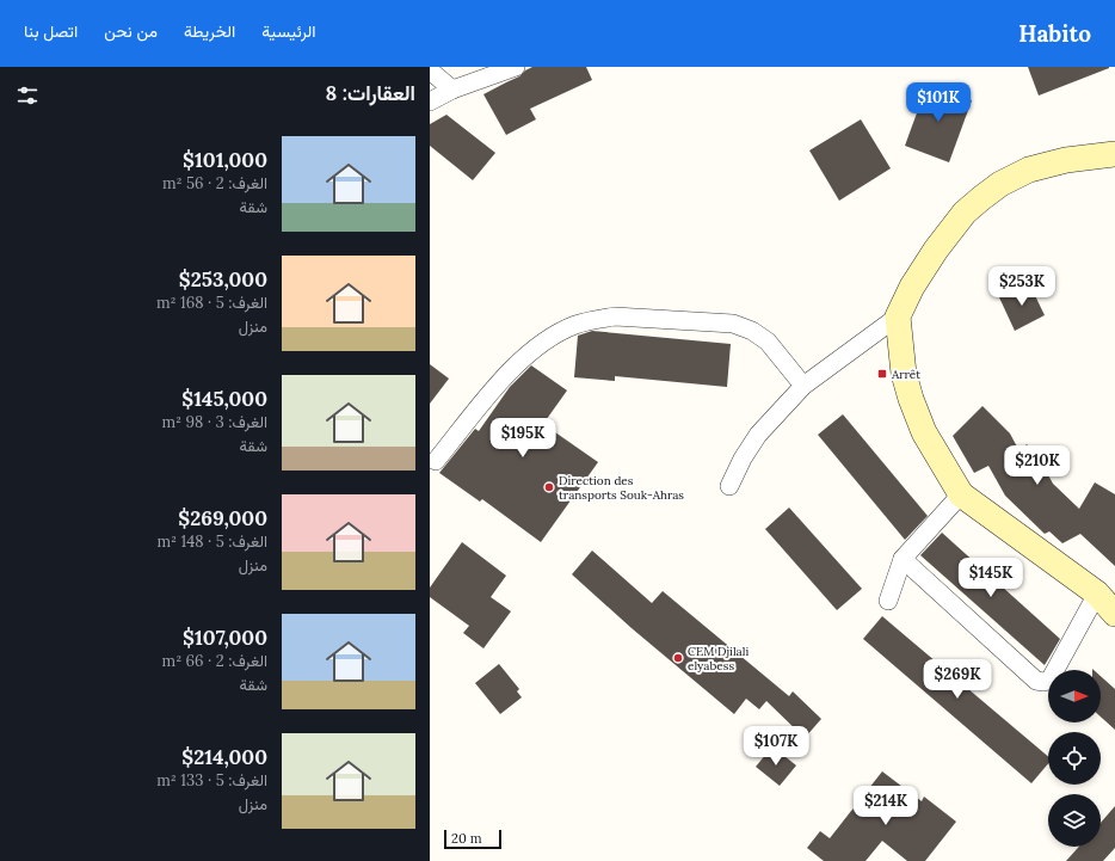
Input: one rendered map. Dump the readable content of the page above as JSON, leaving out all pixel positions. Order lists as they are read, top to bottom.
{
  "places": {
    "transit": ["Arrêt"],
    "other": ["Direction des transports Souk-Ahras", "CEM Djilali elyabess"]
  },
  "scale_bar": "20 m",
  "north": "right",
  "page": {
    "header": "Habito",
    "nav": [
      "الرئيسية",
      "الخريطة",
      "من نحن",
      "اتصل بنا"
    ],
    "heading": "العقارات: 8",
    "price": [
      "$101K",
      "$253K",
      "$195K",
      "$210K",
      "$145K",
      "$269K",
      "$107K",
      "$214K"
    ],
    "list": [
      {
        "name": "$101,000",
        "note": "الغرف: 2 · 56 m² · شقة"
      },
      {
        "name": "$253,000",
        "note": "الغرف: 5 · 168 m² · منزل"
      },
      {
        "name": "$145,000",
        "note": "الغرف: 3 · 98 m² · شقة"
      },
      {
        "name": "$269,000",
        "note": "الغرف: 5 · 148 m² · منزل"
      },
      {
        "name": "$107,000",
        "note": "الغرف: 2 · 66 m² · شقة"
      },
      {
        "name": "$214,000",
        "note": "الغرف: 5 · 133 m² · منزل"
      }
    ],
    "scale": "20 m"
  }
}
